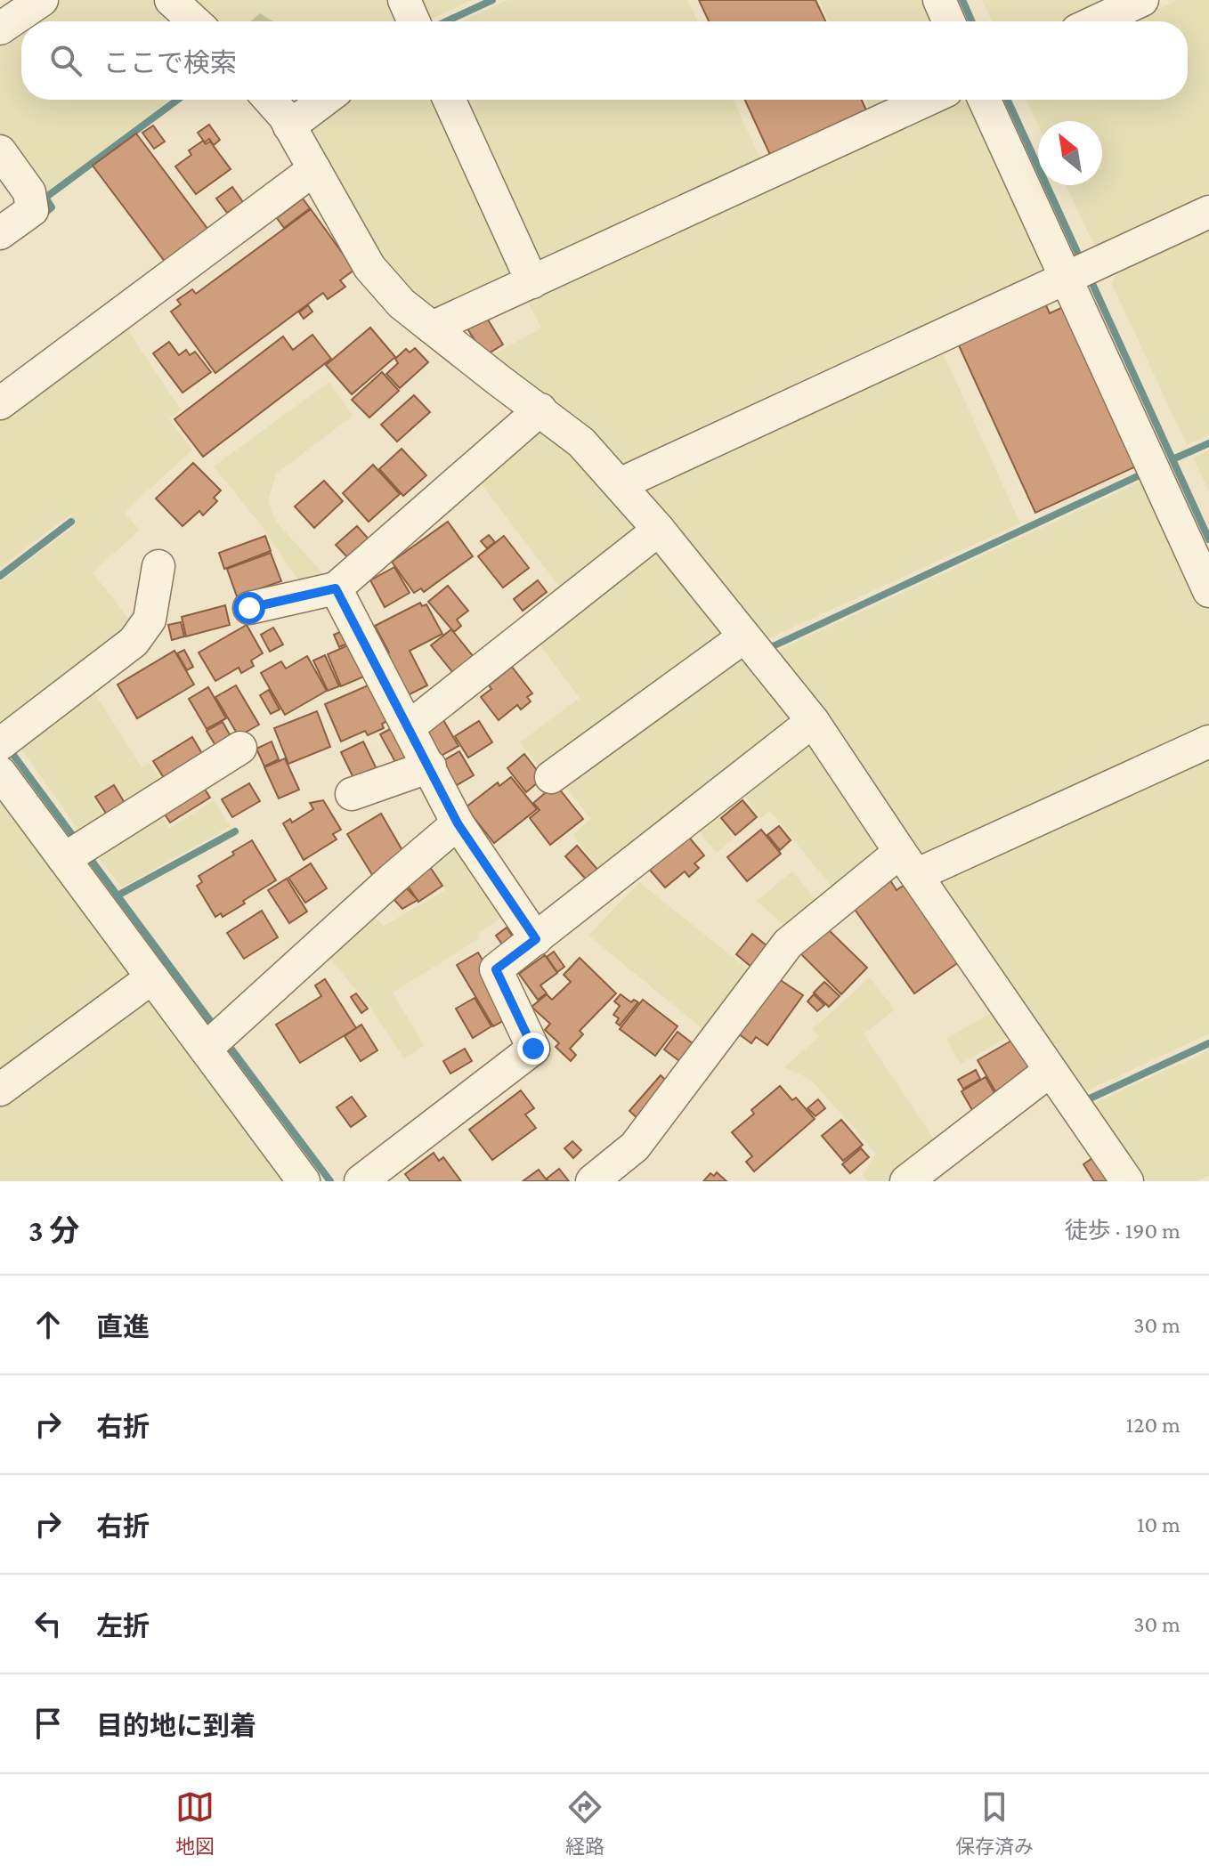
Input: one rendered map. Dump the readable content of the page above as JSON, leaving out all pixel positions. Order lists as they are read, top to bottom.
{
  "north": "top left",
  "page": {
    "search": "ここで検索",
    "heading": ["3 分", "徒歩 · 190 m"],
    "list": [
      ["直進", "30 m"],
      ["右折", "120 m"],
      ["右折", "10 m"],
      ["左折", "30 m"],
      "目的地に到着"
    ],
    "nav": ["地図", "経路", "保存済み"]
  }
}
